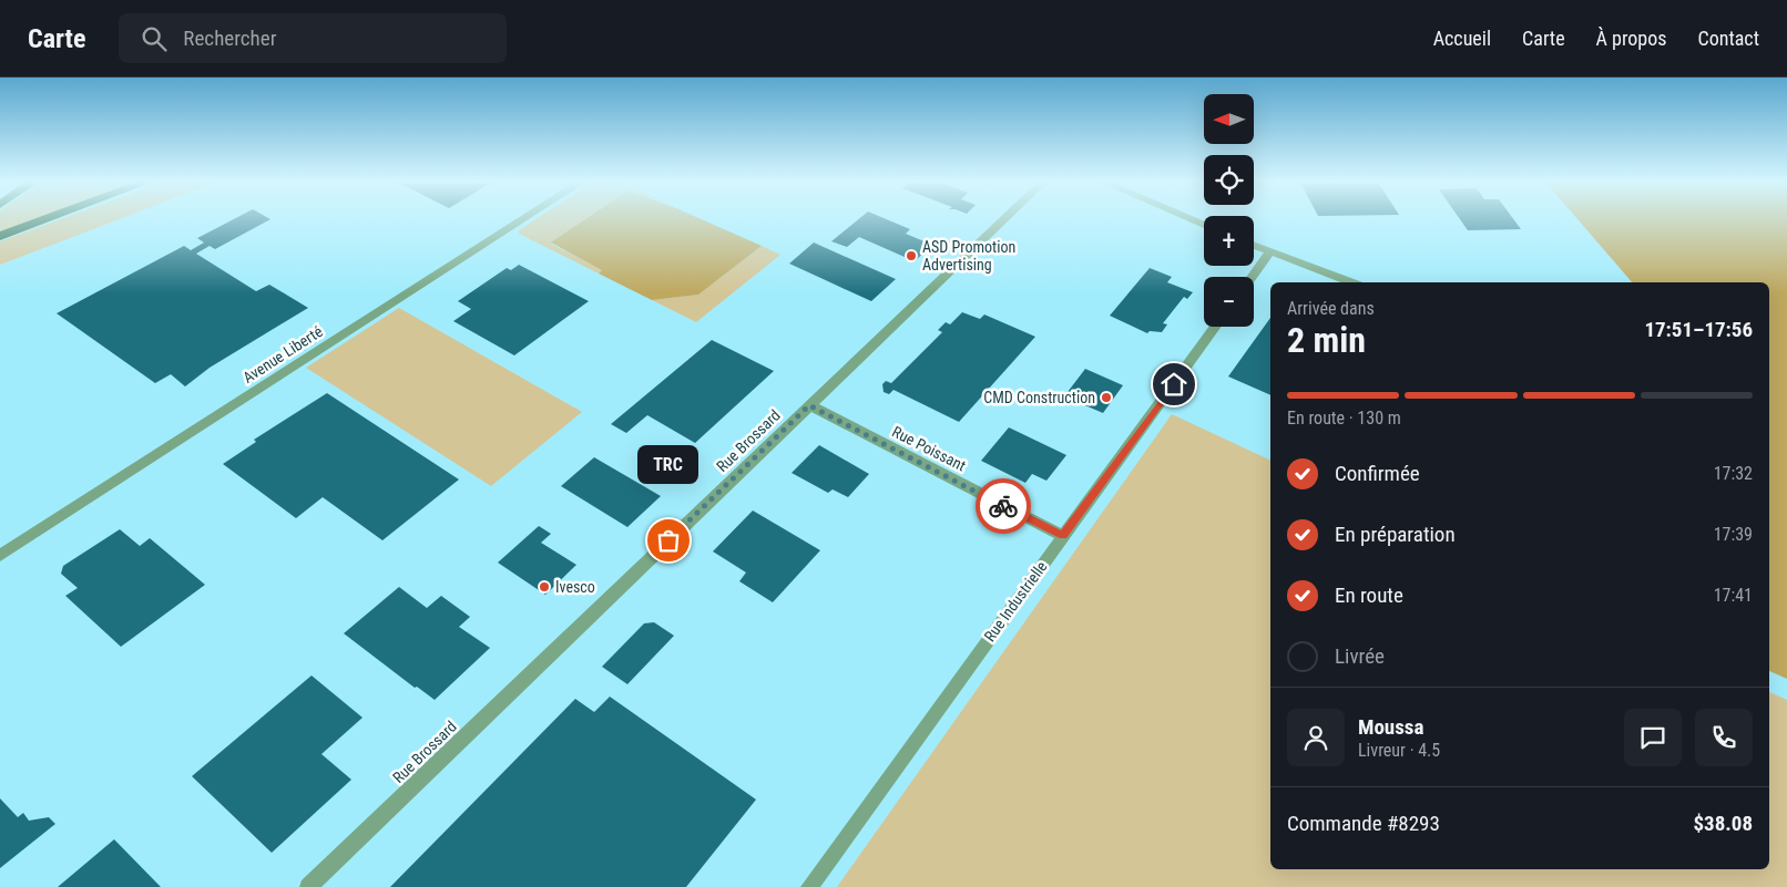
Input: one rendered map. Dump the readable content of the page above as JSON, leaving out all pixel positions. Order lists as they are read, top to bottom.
{
  "streets": {
    "street": [
      "Avenue Liberté",
      "Rue Brossard",
      "Rue Poissant",
      "Rue Industrielle"
    ]
  },
  "crossings": [
    ["Rue Brossard", "Rue Poissant"],
    ["Rue Poissant", "Rue Industrielle"]
  ],
  "places": [
    "ASD Promotion Advertising",
    "CMD Construction",
    "TRC",
    "Ivesco"
  ],
  "north": "left",
  "page": {
    "header": "Carte",
    "search": "Rechercher",
    "nav": [
      "Accueil",
      "Carte",
      "À propos",
      "Contact"
    ],
    "map_buttons": ["+", "−"],
    "heading": ["2 min", "Arrivée dans", "17:51–17:56"],
    "panel": [
      "Moussa",
      "Livreur · 4.5",
      "Commande #8293",
      "$38.08"
    ],
    "bar": "En route · 130 m",
    "list": [
      ["Confirmée", "17:32"],
      ["En préparation", "17:39"],
      ["En route", "17:41"],
      "Livrée"
    ],
    "bubble": "TRC"
  }
}
